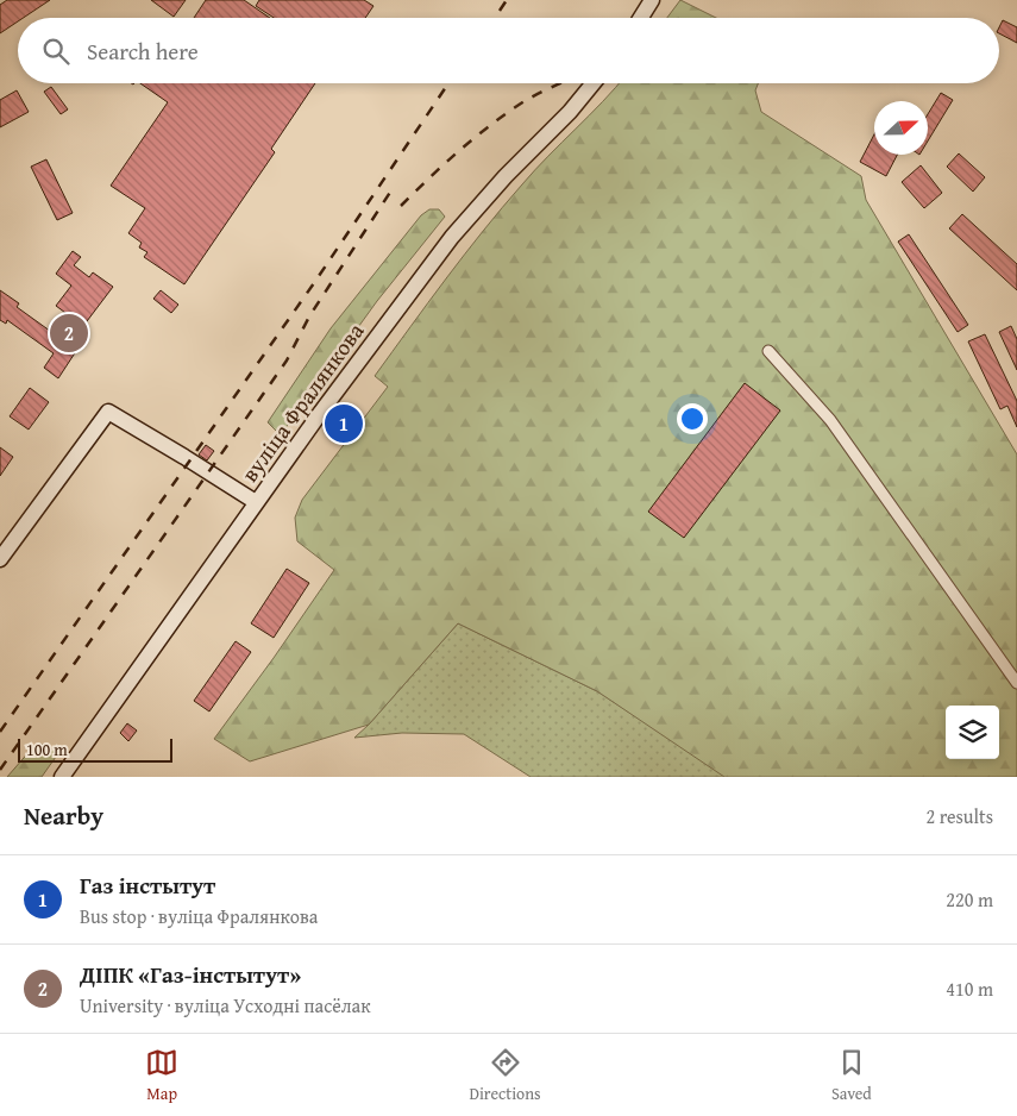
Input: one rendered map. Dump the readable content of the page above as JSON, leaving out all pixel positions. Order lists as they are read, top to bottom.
{
  "streets": {
    "main road": ["вуліца Фралянкова"]
  },
  "scale_bar": "100 m",
  "north": "right",
  "page": {
    "search": "Search here",
    "pins": ["2", "1"],
    "scale": "100 m",
    "heading": ["Nearby", "2 results"],
    "list": [
      {
        "mark": "1",
        "name": "Газ інстытут",
        "note": "Bus stop · вуліца Фралянкова",
        "value": "220 m"
      },
      {
        "mark": "2",
        "name": "ДІПК «Газ-інстытут»",
        "note": "University · вуліца Усходні пасёлак",
        "value": "410 m"
      }
    ],
    "nav": ["Map", "Directions", "Saved"]
  }
}
